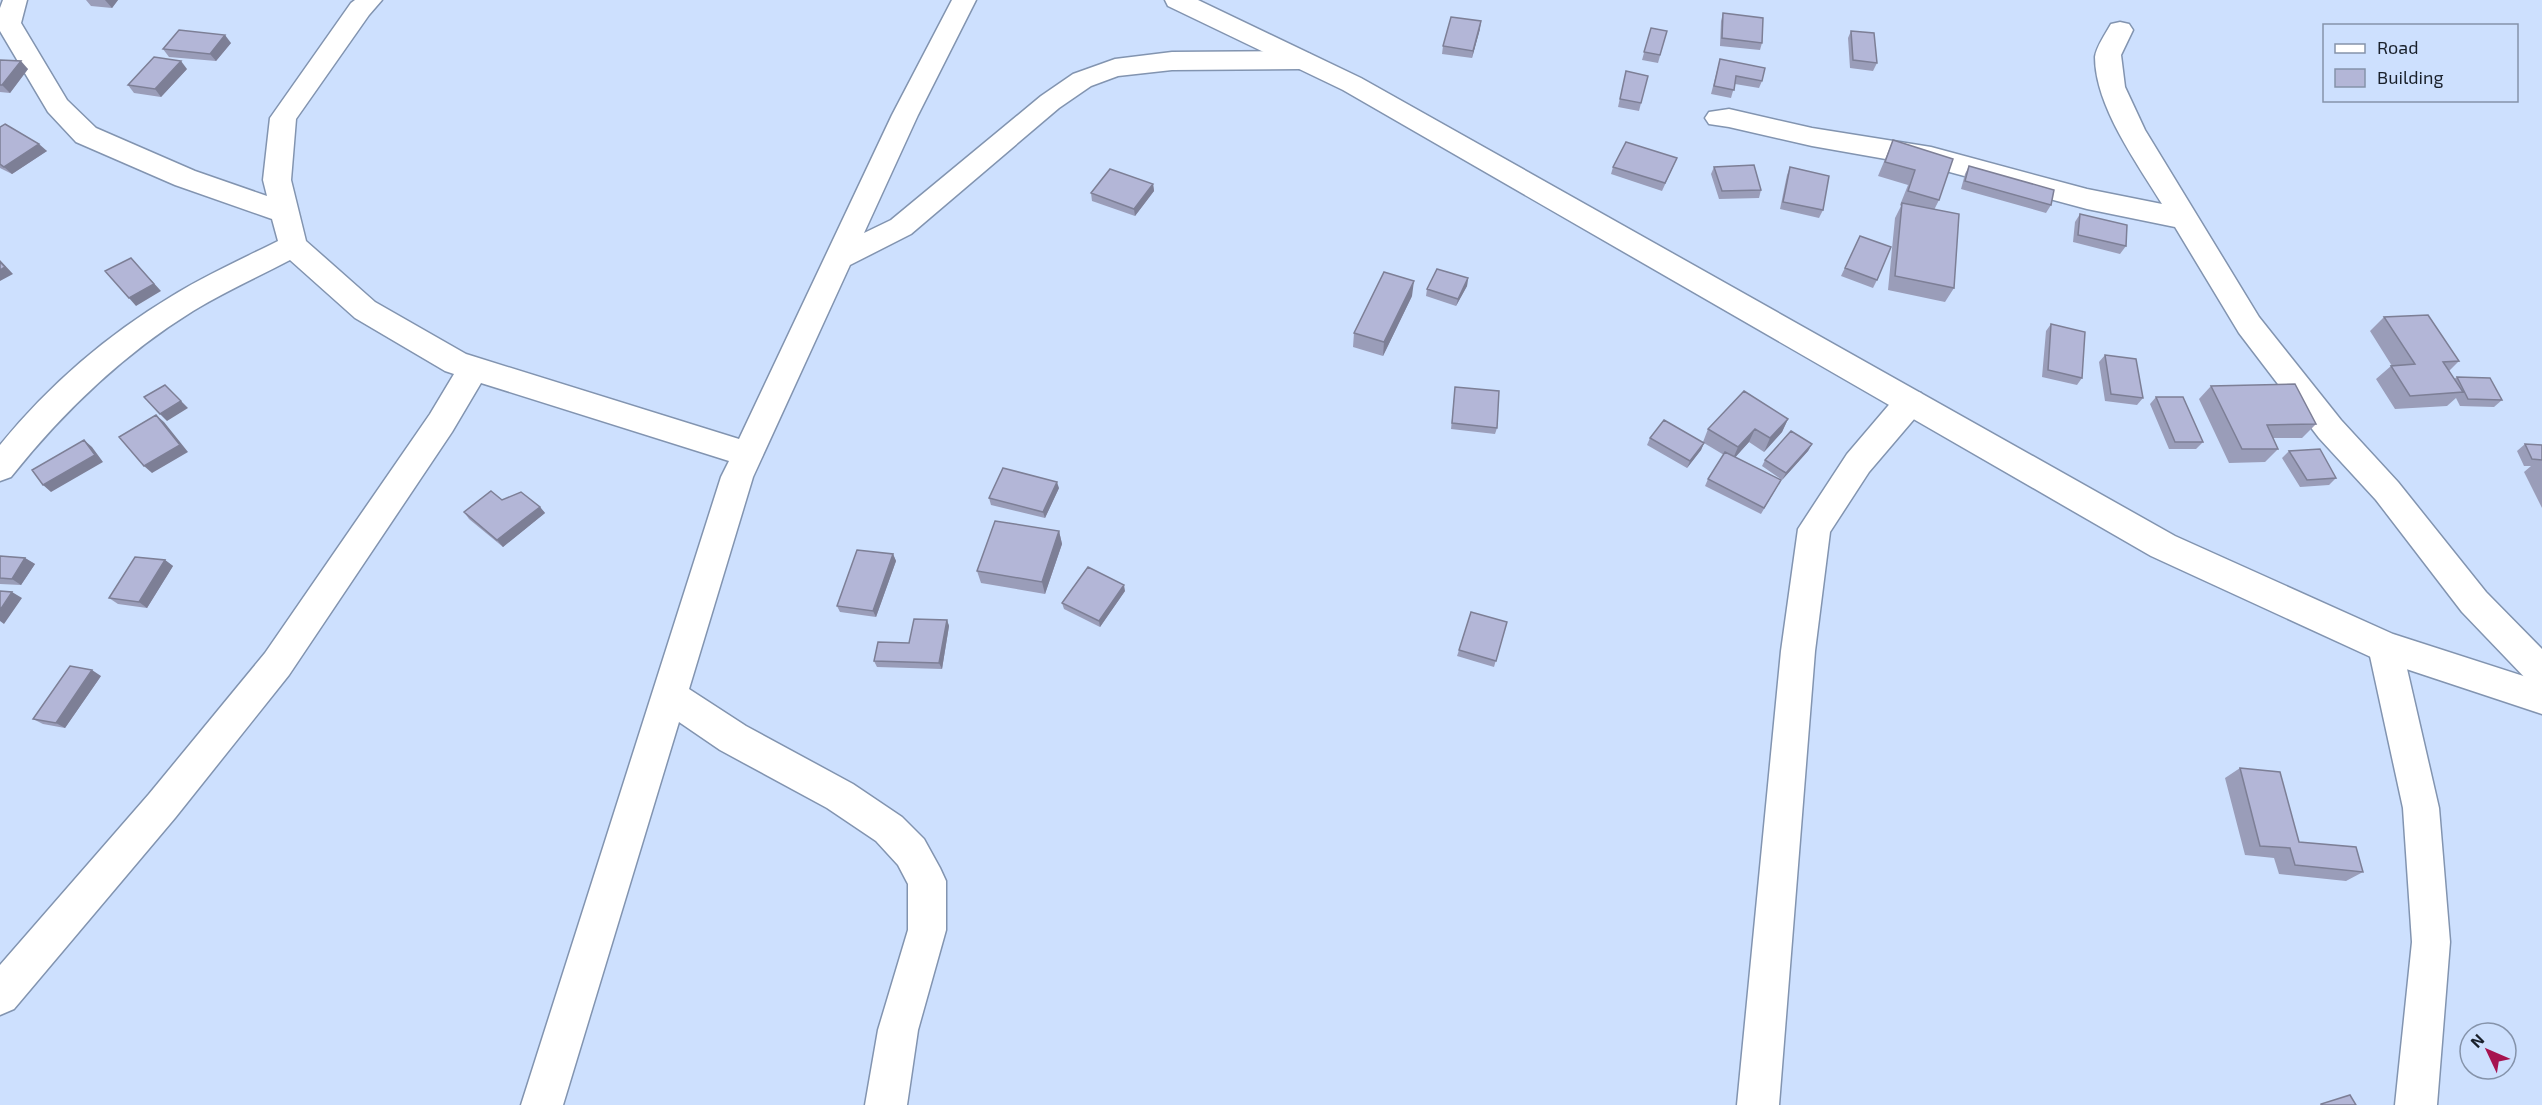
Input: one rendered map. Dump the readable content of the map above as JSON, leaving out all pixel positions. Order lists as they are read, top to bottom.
{
  "legend": ["Road", "Building"],
  "north": "top left"
}
